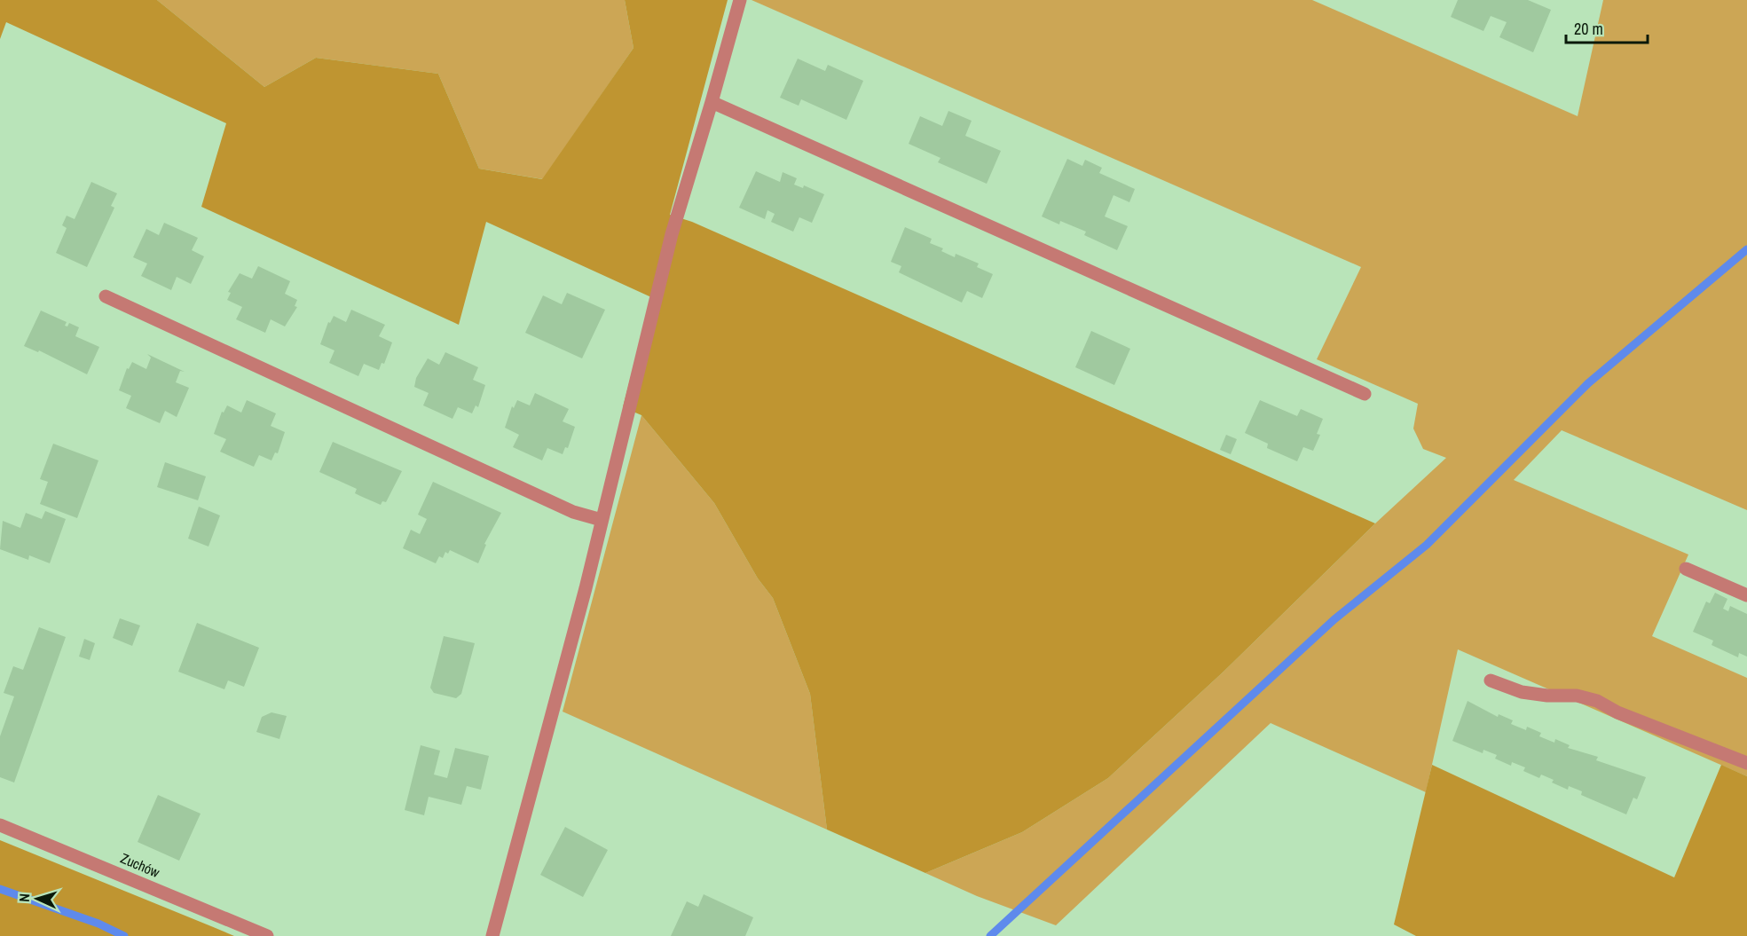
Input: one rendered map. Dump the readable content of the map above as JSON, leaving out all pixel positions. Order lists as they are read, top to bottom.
{
  "streets": {
    "street": ["Zuchów"]
  },
  "scale_bar": "20 m",
  "north": "left"
}
